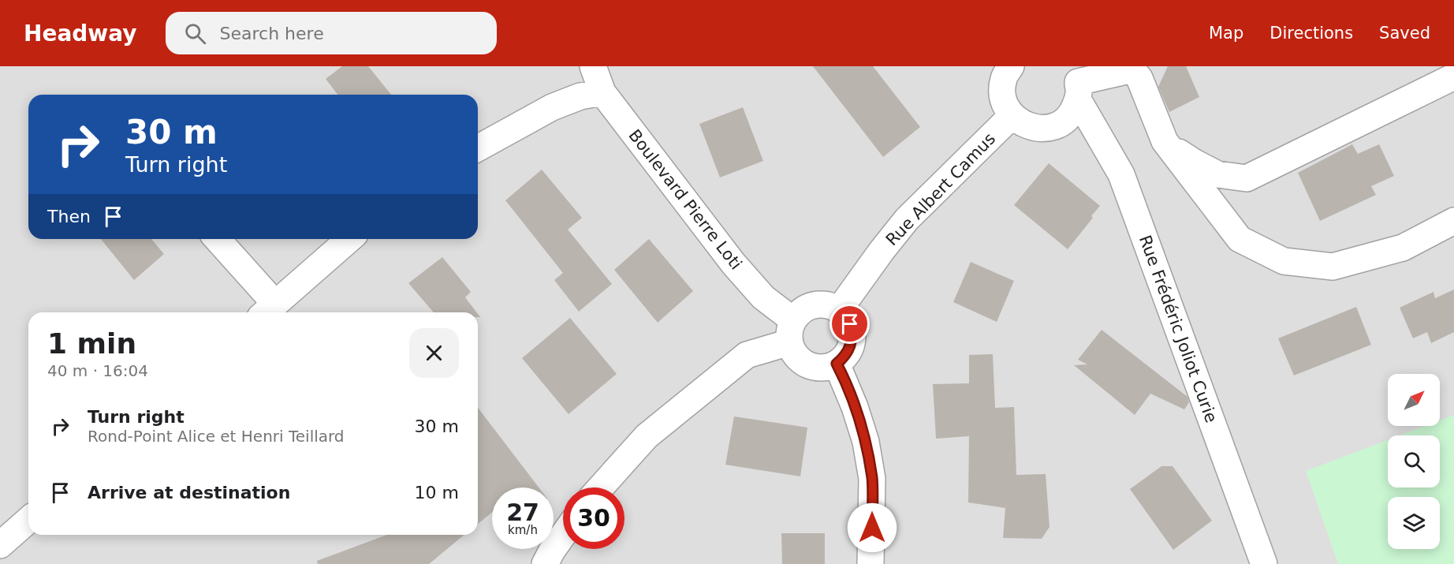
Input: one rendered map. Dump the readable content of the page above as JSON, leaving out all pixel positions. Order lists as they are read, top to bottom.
{
  "streets": {
    "street": ["Rue Albert Camus", "Boulevard Pierre Loti", "Rue Frédéric Joliot Curie"]
  },
  "crossings": [
    ["Rue Albert Camus", "Boulevard Pierre Loti"]
  ],
  "north": "top right",
  "page": {
    "header": "Headway",
    "search": "Search here",
    "nav": ["Map", "Directions", "Saved"],
    "turn": ["30 m", "Turn right"],
    "then": "Then",
    "heading": ["1 min", "40 m · 16:04"],
    "list": [
      {
        "name": "Turn right",
        "note": "Rond-Point Alice et Henri Teillard",
        "value": "30 m"
      },
      {
        "name": "Arrive at destination",
        "value": "10 m"
      }
    ],
    "speed": "27 km/h",
    "limit": "30"
  }
}
